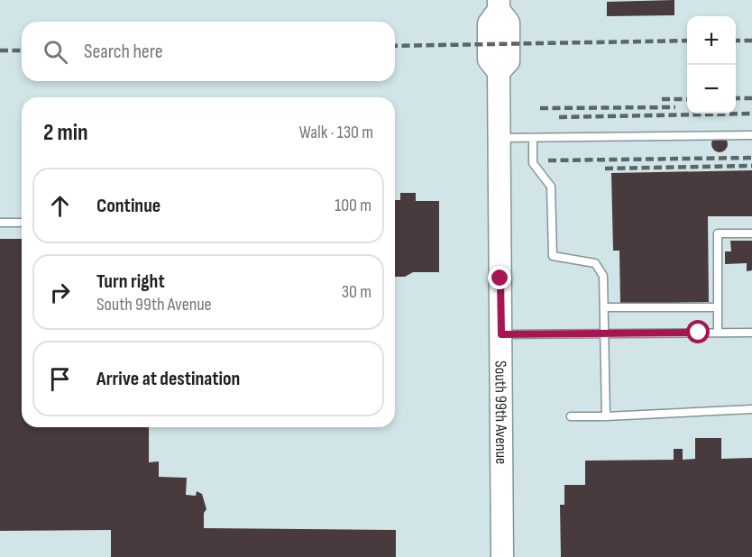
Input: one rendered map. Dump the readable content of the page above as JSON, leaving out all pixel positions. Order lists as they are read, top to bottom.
{
  "streets": {
    "main road": ["South 99th Avenue"]
  },
  "page": {
    "map_buttons": ["+", "−"],
    "search": "Search here",
    "heading": ["2 min", "Walk · 130 m"],
    "list": [
      ["Continue", "100 m"],
      ["Turn right", "South 99th Avenue", "30 m"],
      "Arrive at destination"
    ]
  }
}
